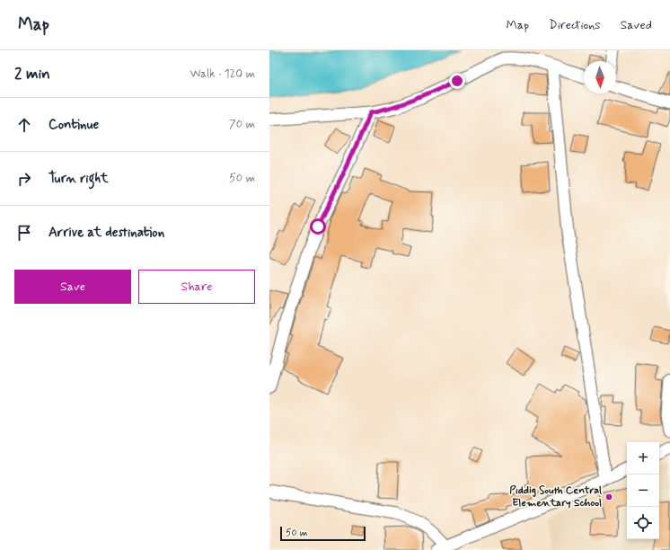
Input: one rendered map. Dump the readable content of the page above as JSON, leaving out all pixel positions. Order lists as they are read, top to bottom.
{
  "places": ["Piddig South Central Elementary School"],
  "scale_bar": "50 m",
  "north": "bottom",
  "page": {
    "header": "Map",
    "nav": ["Map", "Directions", "Saved"],
    "heading": ["2 min", "Walk · 120 m"],
    "list": [
      ["Continue", "70 m"],
      ["Turn right", "50 m"],
      "Arrive at destination"
    ],
    "buttons": ["Save", "Share"],
    "map_buttons": ["+", "−"],
    "scale": "50 m"
  }
}
